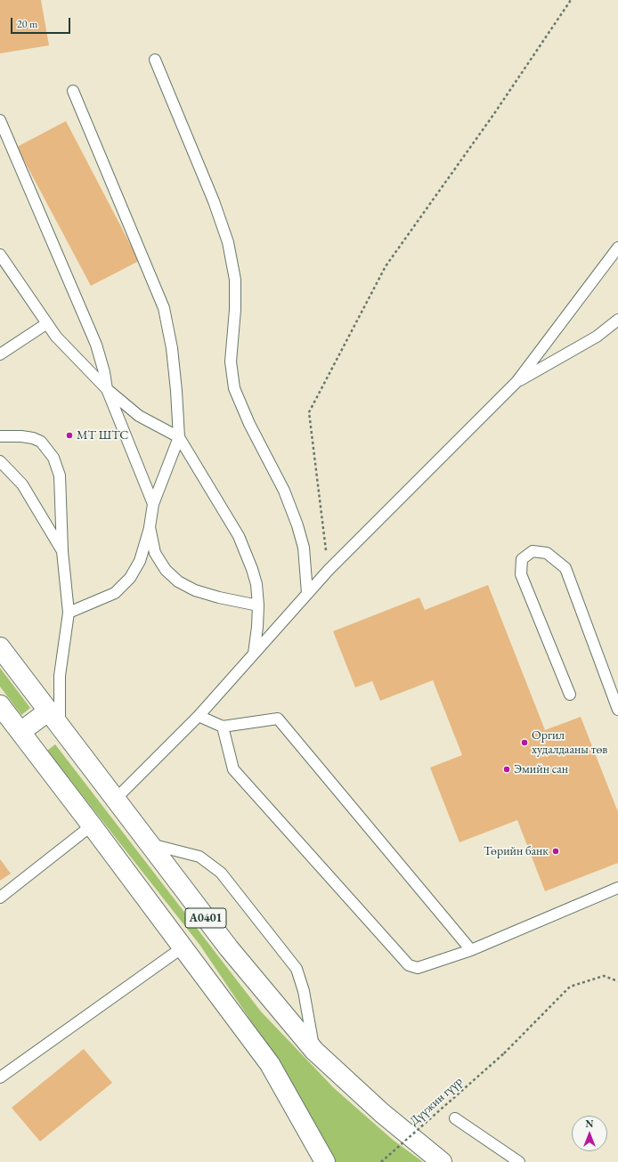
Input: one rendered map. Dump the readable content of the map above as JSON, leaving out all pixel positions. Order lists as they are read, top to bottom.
{
  "streets": {
    "highway": ["A0401"],
    "path": ["Дүүжин гүүр"]
  },
  "places": [
    "МТ ШТС",
    "Оргил худалдааны төв",
    "Эмийн сан",
    "Төрийн банк"
  ],
  "scale_bar": "20 m",
  "north": "top"
}
